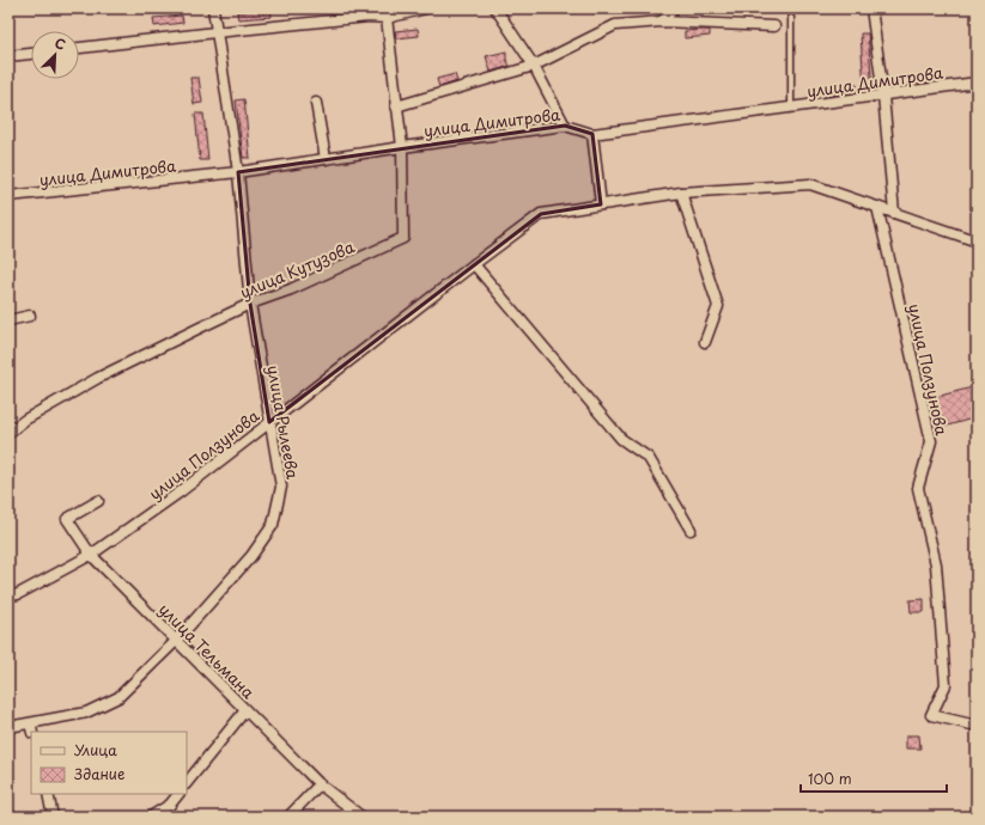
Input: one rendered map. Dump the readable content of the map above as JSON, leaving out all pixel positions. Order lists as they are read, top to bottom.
{
  "streets": {
    "street": [
      "улица Димитрова",
      "улица Кутузова",
      "улица Ползунова",
      "улица Рылеева",
      "улица Тельмана"
    ]
  },
  "crossings": [
    ["улица Димитрова", "улица Кутузова"],
    ["улица Димитрова", "улица Рылеева"],
    ["улица Кутузова", "улица Рылеева"],
    ["улица Ползунова", "улица Рылеева"],
    ["улица Ползунова", "улица Тельмана"],
    ["улица Рылеева", "улица Тельмана"]
  ],
  "legend": ["Улица", "Здание"],
  "scale_bar": "100 m",
  "north": "top right"
}
